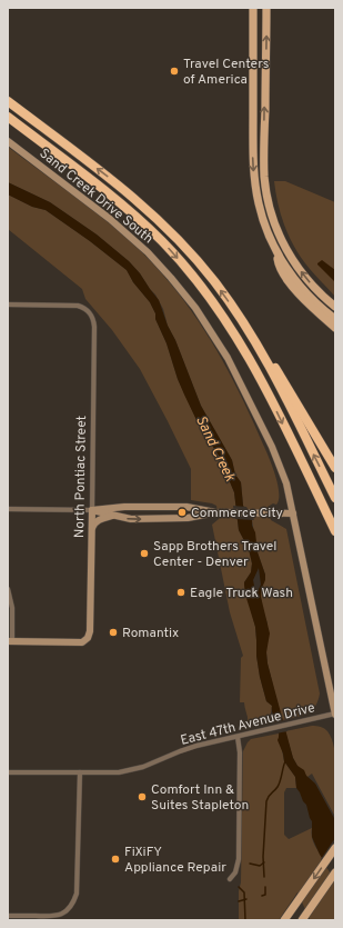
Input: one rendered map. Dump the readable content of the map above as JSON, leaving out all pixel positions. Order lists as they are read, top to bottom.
{
  "streets": {
    "main road": ["Sand Creek Drive South", "North Pontiac Street"],
    "street": ["East 47th Avenue Drive"]
  },
  "crossings": [
    ["Sand Creek Drive South", "East 47th Avenue Drive"]
  ],
  "water": ["Sand Creek"],
  "places": [
    "Travel Centers of America",
    "Commerce City",
    "Sapp Brothers Travel Center - Denver",
    "Eagle Truck Wash",
    "Romantix",
    "Comfort Inn & Suites Stapleton",
    "FiXiFY Appliance Repair"
  ]
}
